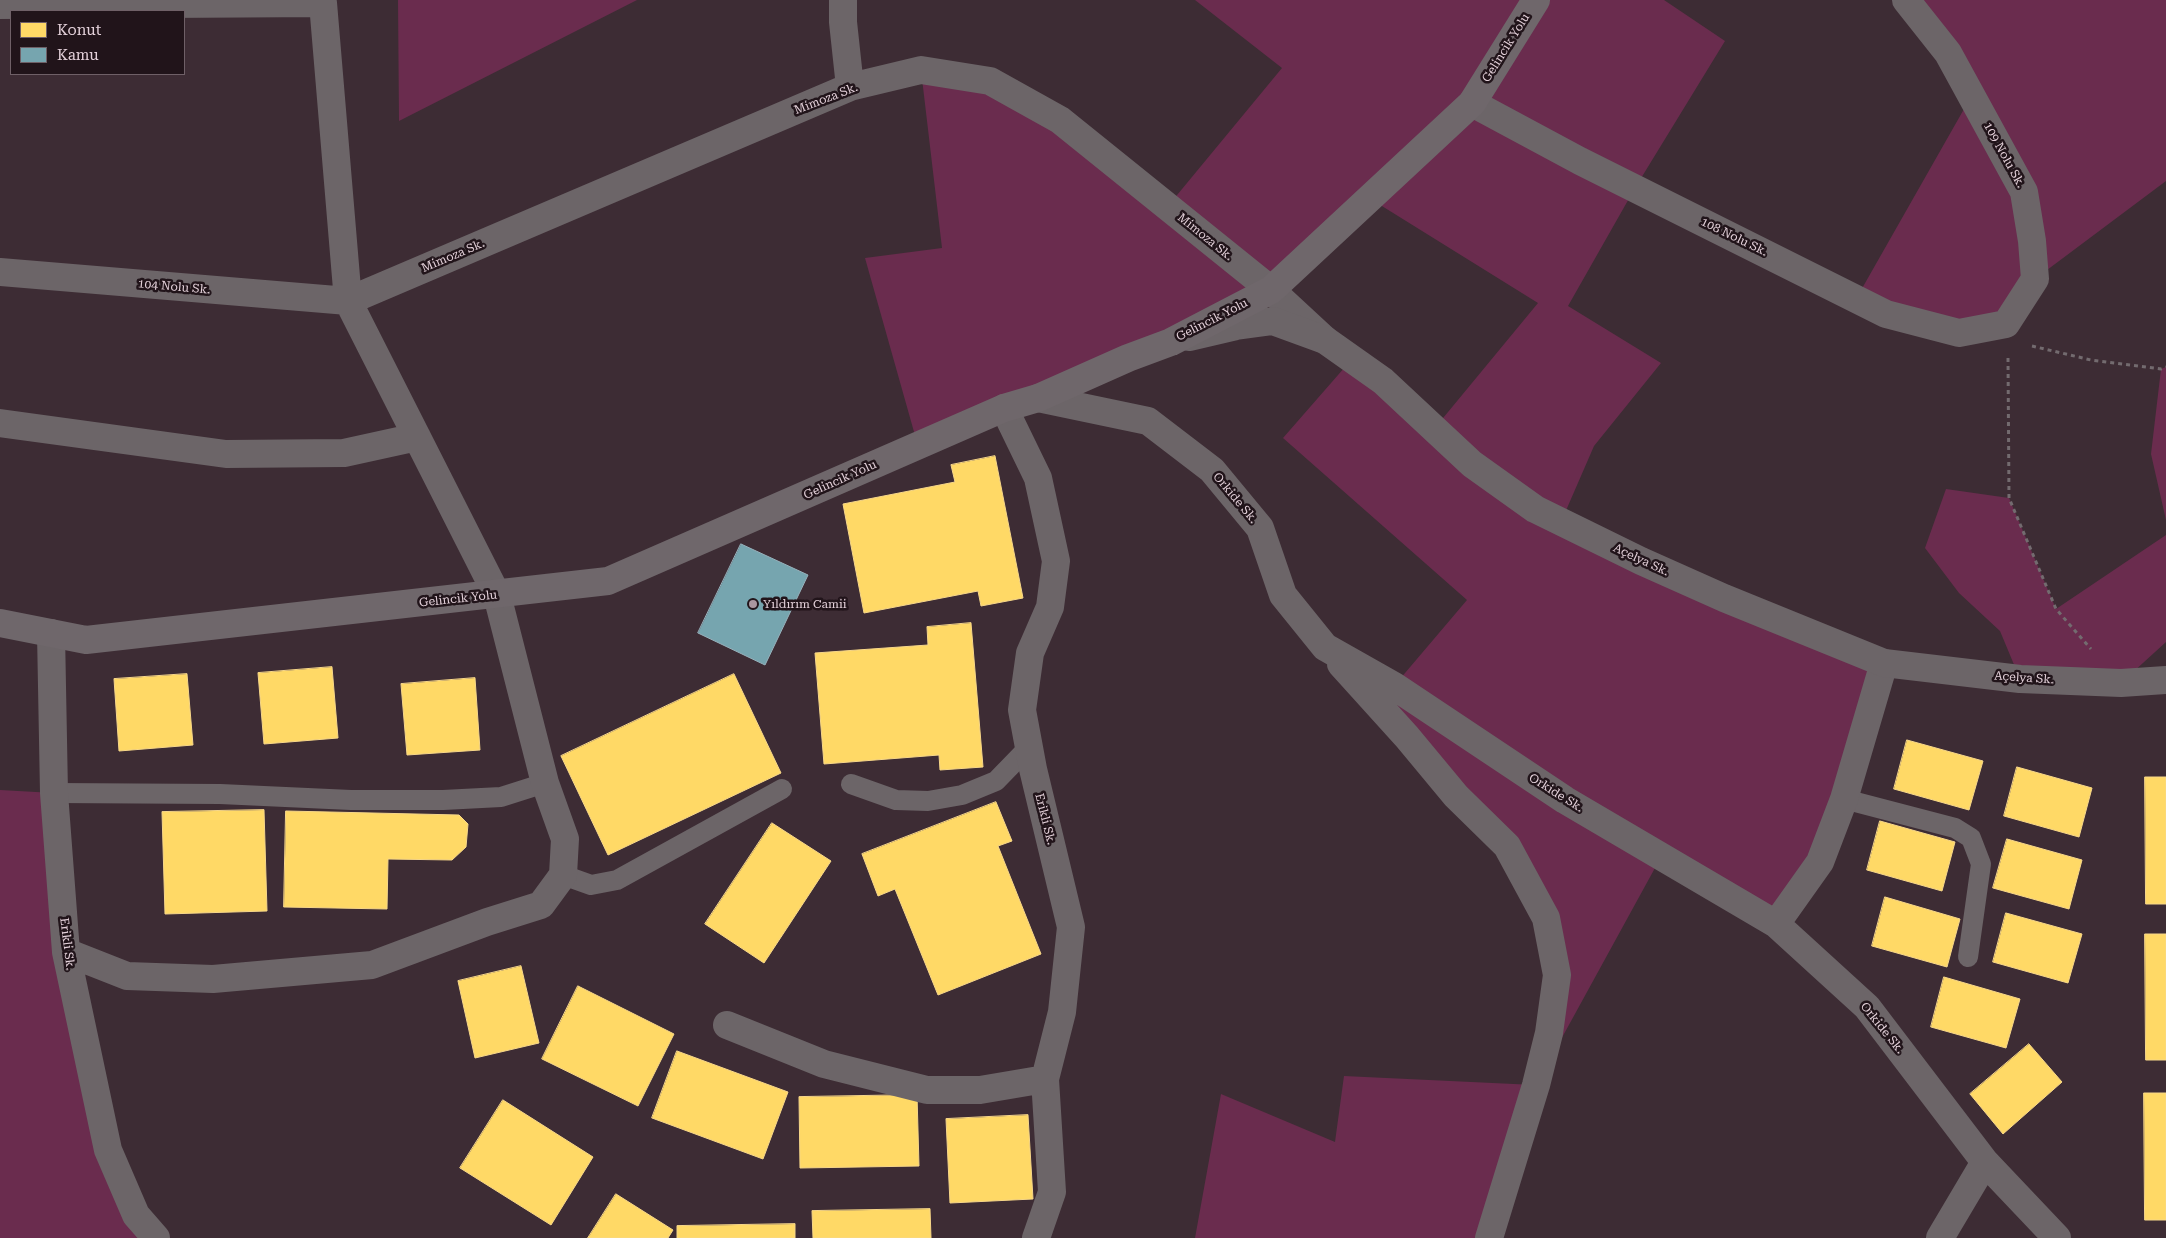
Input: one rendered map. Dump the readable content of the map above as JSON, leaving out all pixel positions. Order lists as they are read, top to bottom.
{
  "streets": {
    "main road": ["Gelincik Yolu"],
    "street": [
      "Mimoza Sk.",
      "109 Nolu Sk.",
      "108 Nolu Sk.",
      "104 Nolu Sk.",
      "Orkide Sk.",
      "Açelya Sk.",
      "Erikli Sk."
    ]
  },
  "crossings": [
    ["Gelincik Yolu", "Mimoza Sk."],
    ["Gelincik Yolu", "108 Nolu Sk."],
    ["Gelincik Yolu", "Orkide Sk."],
    ["Gelincik Yolu", "Açelya Sk."],
    ["Gelincik Yolu", "Erikli Sk."],
    ["Mimoza Sk.", "104 Nolu Sk."],
    ["Mimoza Sk.", "Açelya Sk."],
    ["109 Nolu Sk.", "108 Nolu Sk."]
  ],
  "places": ["Yıldırım Camii"],
  "legend": ["Konut", "Kamu"]
}
